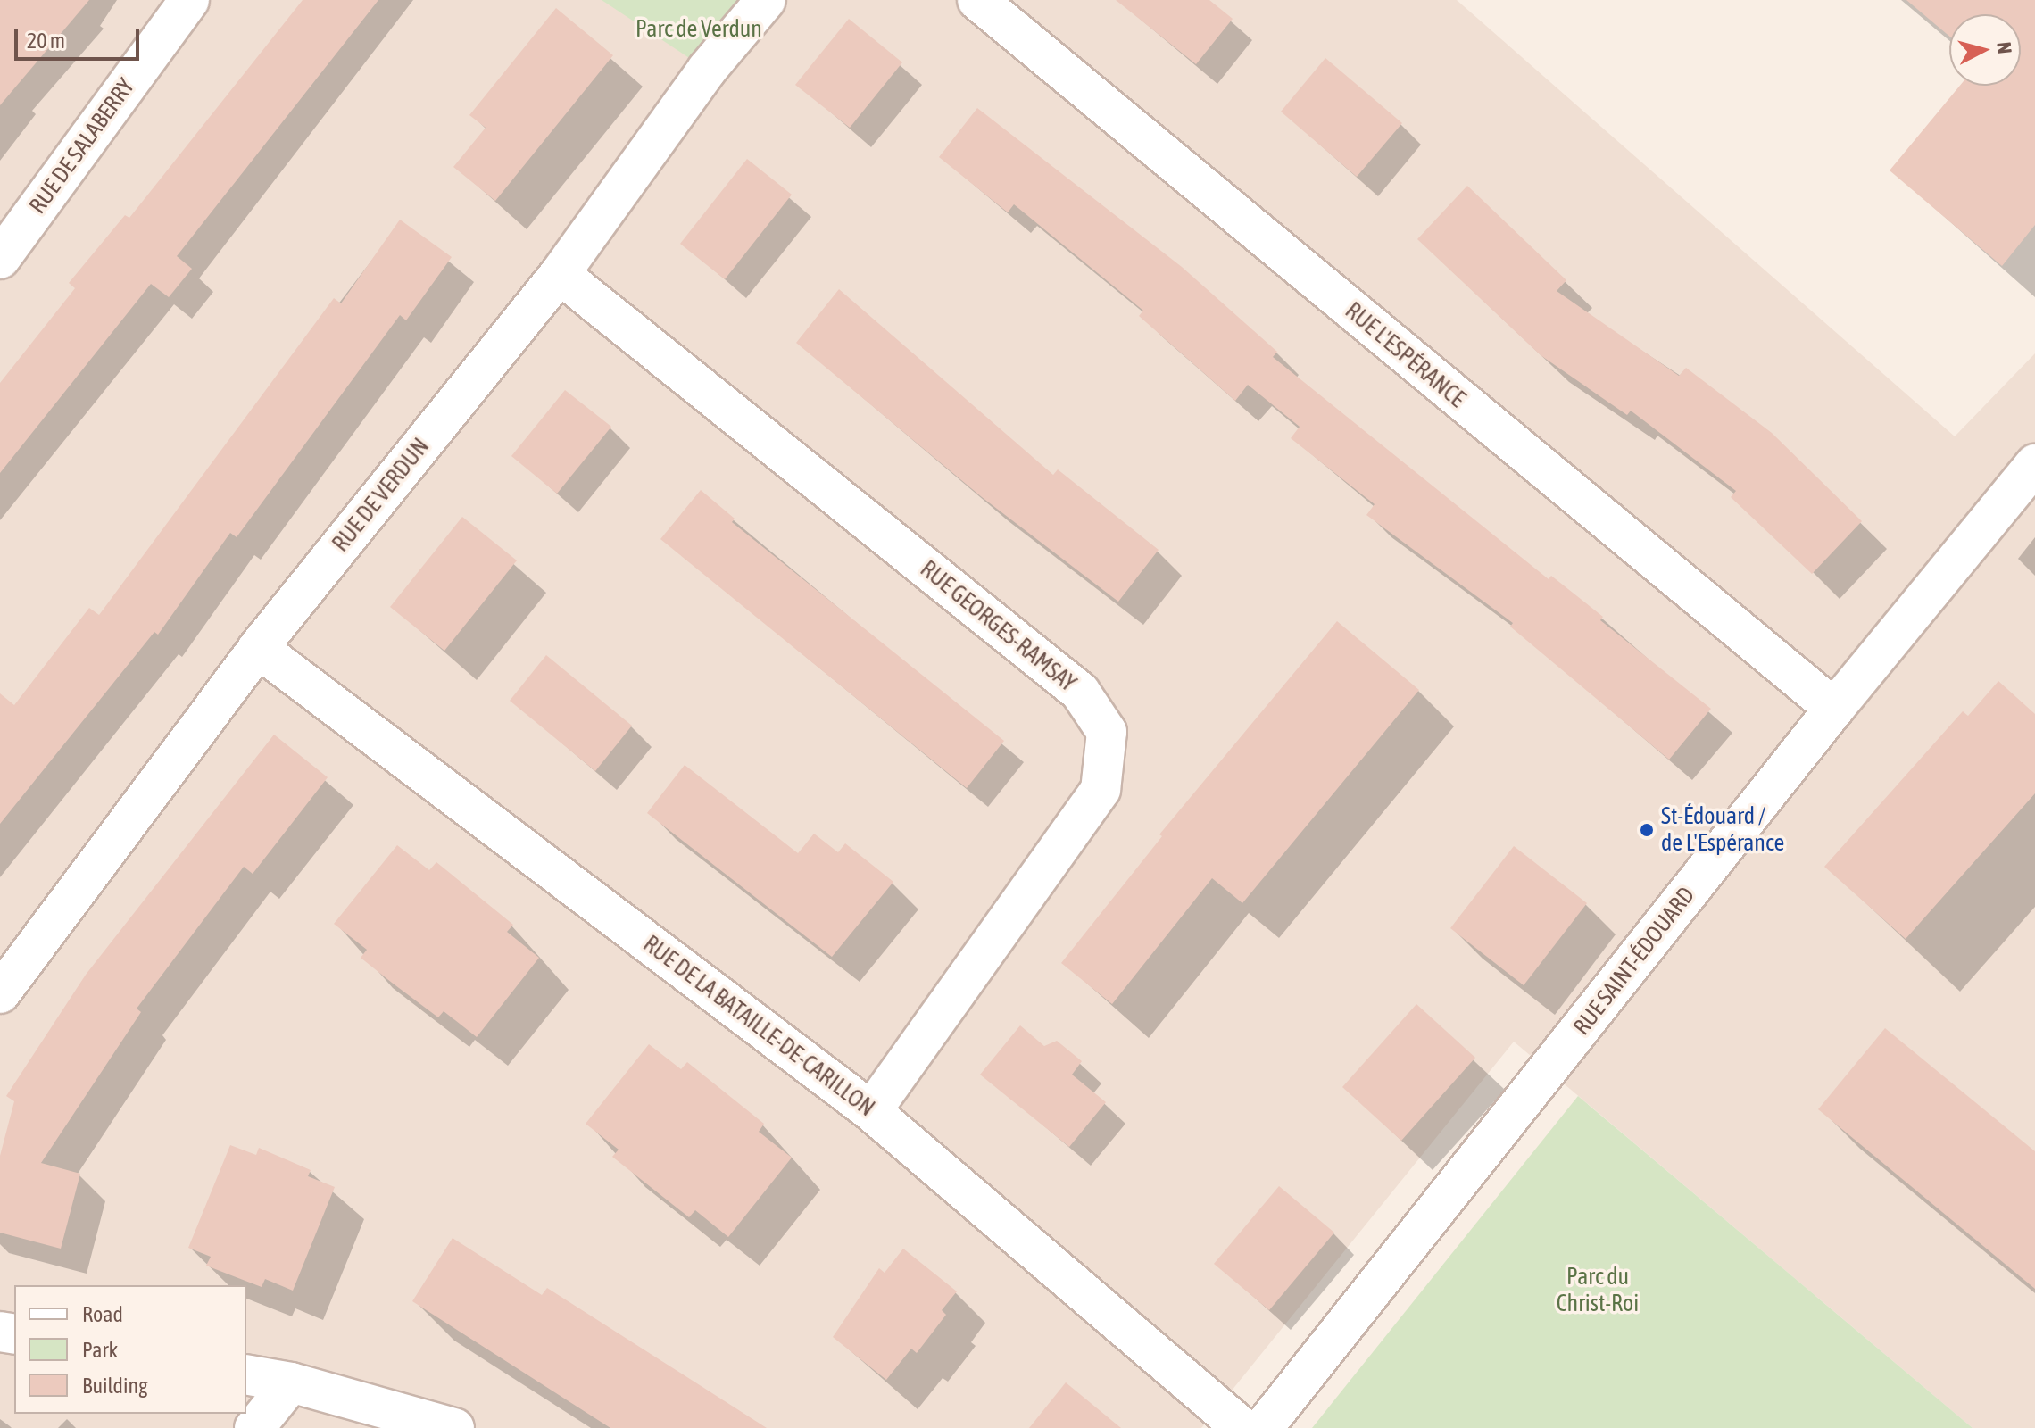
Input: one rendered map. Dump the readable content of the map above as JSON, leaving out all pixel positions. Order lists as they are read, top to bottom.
{
  "streets": {
    "street": [
      "RUE DE SALABERRY",
      "RUE L'ESPÉRANCE",
      "RUE DE VERDUN",
      "RUE GEORGES-RAMSAY",
      "RUE SAINT-ÉDOUARD",
      "RUE DE LA BATAILLE-DE-CARILLON"
    ]
  },
  "crossings": [
    ["RUE L'ESPÉRANCE", "RUE SAINT-ÉDOUARD"],
    ["RUE DE VERDUN", "RUE GEORGES-RAMSAY"],
    ["RUE DE VERDUN", "RUE DE LA BATAILLE-DE-CARILLON"],
    ["RUE GEORGES-RAMSAY", "RUE DE LA BATAILLE-DE-CARILLON"]
  ],
  "parks": ["Parc de Verdun", "Parc du Christ-Roi"],
  "places": ["St-Édouard / de L'Espérance"],
  "legend": ["Road", "Park", "Building"],
  "scale_bar": "20 m",
  "north": "right"
}
